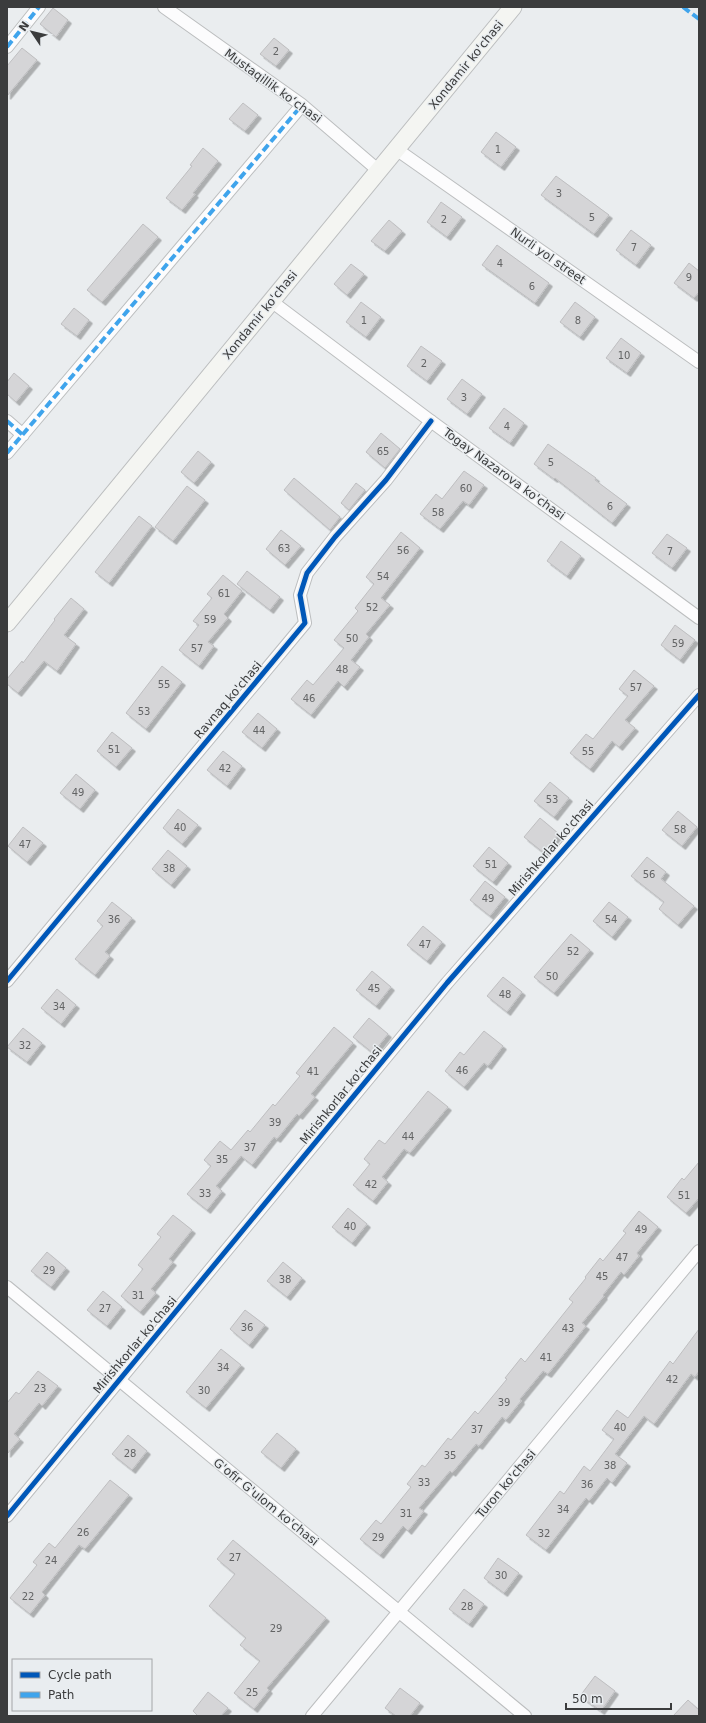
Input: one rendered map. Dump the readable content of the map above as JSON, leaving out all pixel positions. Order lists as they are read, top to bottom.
{
  "streets": {
    "main road": ["Xondamir ko'chasi"],
    "street": [
      "Mustaqillik koʻchasi",
      "Nurli yol street",
      "Togay Nazarova ko'chasi",
      "Ravnaq ko'chasi",
      "Mirishkorlar ko'chasi",
      "Turon ko'chasi",
      "G'ofir G'ulom ko'chasi"
    ]
  },
  "crossings": [
    ["Xondamir ko'chasi", "Mustaqillik koʻchasi"],
    ["Xondamir ko'chasi", "Nurli yol street"],
    ["Xondamir ko'chasi", "Togay Nazarova ko'chasi"],
    ["Togay Nazarova ko'chasi", "Ravnaq ko'chasi"],
    ["Mirishkorlar ko'chasi", "G'ofir G'ulom ko'chasi"],
    ["Turon ko'chasi", "G'ofir G'ulom ko'chasi"]
  ],
  "house_numbers": [
    "2",
    "1",
    "3",
    "5",
    "2",
    "7",
    "4",
    "9",
    "6",
    "1",
    "8",
    "10",
    "2",
    "3",
    "4",
    "65",
    "5",
    "60",
    "6",
    "58",
    "63",
    "56",
    "7",
    "54",
    "61",
    "52",
    "59",
    "50",
    "59",
    "57",
    "48",
    "55",
    "57",
    "46",
    "53",
    "44",
    "51",
    "55",
    "42",
    "49",
    "53",
    "40",
    "58",
    "47",
    "51",
    "38",
    "56",
    "49",
    "36",
    "54",
    "47",
    "52",
    "50",
    "45",
    "48",
    "34",
    "32",
    "46",
    "41",
    "39",
    "44",
    "37",
    "35",
    "42",
    "33",
    "51",
    "40",
    "49",
    "47",
    "29",
    "45",
    "38",
    "31",
    "27",
    "36",
    "43",
    "41",
    "34",
    "42",
    "23",
    "30",
    "39",
    "40",
    "37",
    "28",
    "35",
    "38",
    "33",
    "36",
    "34",
    "31",
    "26",
    "32",
    "29",
    "27",
    "24",
    "30",
    "22",
    "28",
    "29",
    "25"
  ],
  "legend": ["Cycle path", "Path"],
  "scale_bar": "50 m",
  "north": "top left"
}
